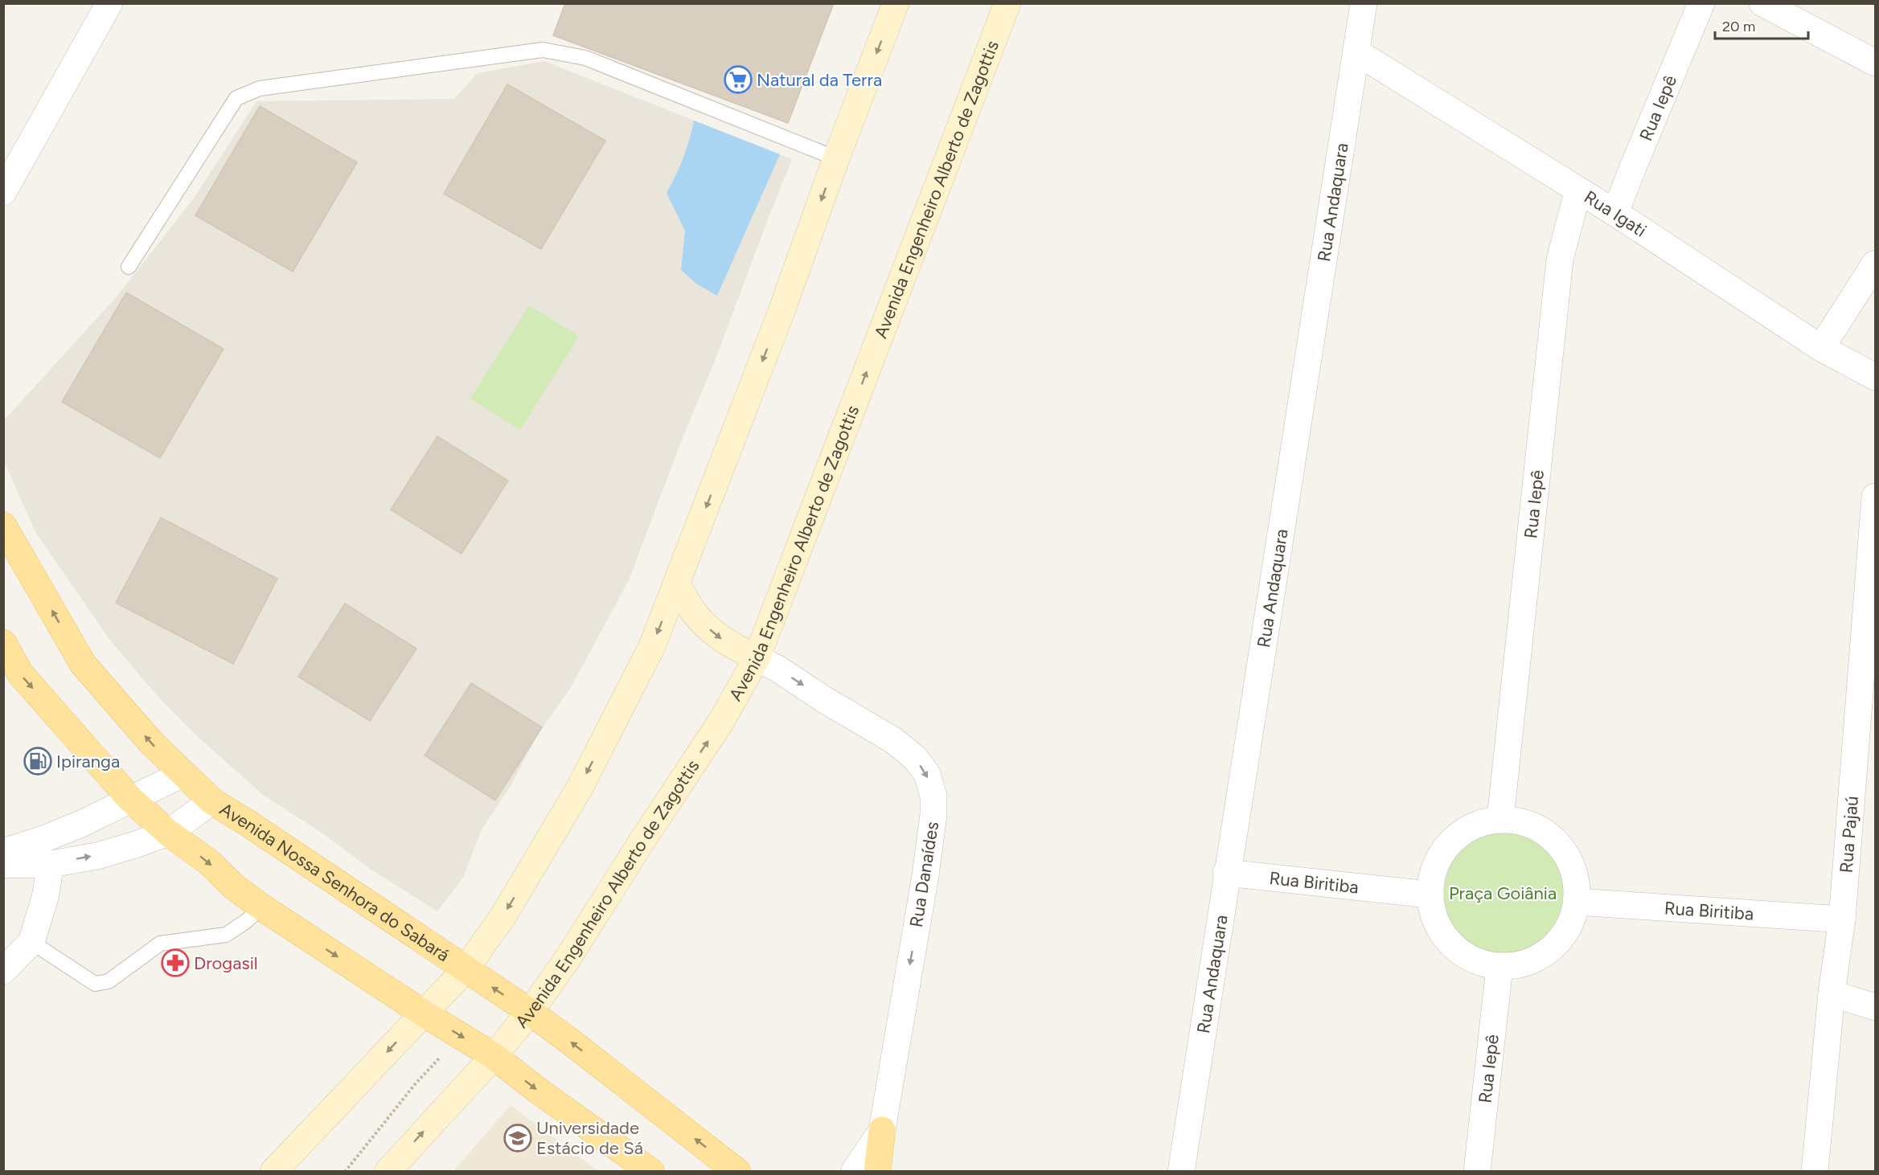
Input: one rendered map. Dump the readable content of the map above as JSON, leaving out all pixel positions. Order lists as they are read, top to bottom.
{
  "streets": {
    "main road": ["Avenida Engenheiro Alberto de Zagottis", "Avenida Nossa Senhora do Sabará"],
    "street": [
      "Rua Iepê",
      "Rua Andaquara",
      "Rua Igati",
      "Rua Pajaú",
      "Rua Danaídes",
      "Rua Biritiba"
    ]
  },
  "crossings": [
    ["Rua Iepê", "Rua Igati"],
    ["Rua Iepê", "Rua Biritiba"],
    ["Avenida Engenheiro Alberto de Zagottis", "Rua Danaídes"],
    ["Avenida Engenheiro Alberto de Zagottis", "Avenida Nossa Senhora do Sabará"],
    ["Rua Andaquara", "Rua Igati"],
    ["Rua Andaquara", "Rua Biritiba"],
    ["Rua Pajaú", "Rua Biritiba"]
  ],
  "one_way": ["Rua Danaídes"],
  "parks": ["Praça Goiânia"],
  "places": {
    "supermarket": ["Natural da Terra"],
    "fuel station": ["Ipiranga"],
    "pharmacy": ["Drogasil"],
    "school or university": ["Universidade Estácio de Sá"]
  },
  "scale_bar": "20 m"
}
